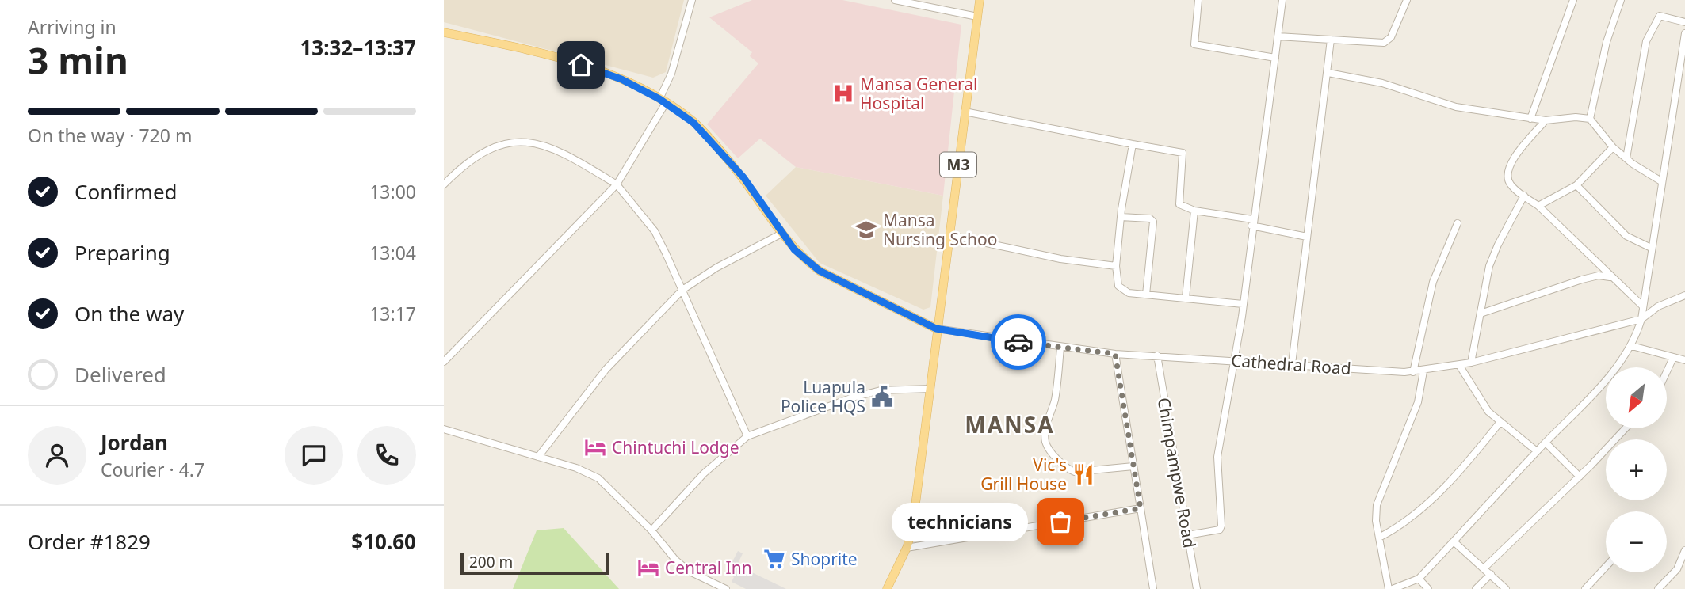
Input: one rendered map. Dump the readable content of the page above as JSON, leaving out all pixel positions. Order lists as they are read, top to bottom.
{
  "streets": {
    "main road": ["M3"],
    "street": ["Cathedral Road", "Chimpampwe Road"]
  },
  "crossings": [
    ["M3", "Cathedral Road"],
    ["Cathedral Road", "Chimpampwe Road"]
  ],
  "districts": ["MANSA"],
  "places": {
    "hospital": ["Mansa General Hospital"],
    "school or university": ["Mansa Nursing Schoo"],
    "public building": ["Luapula Police HQS"],
    "hotel": ["Chintuchi Lodge", "Central Inn"],
    "restaurant": ["Vic's Grill House"],
    "other": ["technicians"],
    "supermarket": ["Shoprite"]
  },
  "scale_bar": "200 m",
  "north": "bottom left",
  "page": {
    "heading": ["3 min", "Arriving in", "13:32–13:37"],
    "panel": [
      "Jordan",
      "Courier · 4.7",
      "Order #1829",
      "$10.60"
    ],
    "bar": "On the way · 720 m",
    "list": [
      ["Confirmed", "13:00"],
      ["Preparing", "13:04"],
      ["On the way", "13:17"],
      "Delivered"
    ],
    "map_buttons": ["+", "−"],
    "bubble": "technicians",
    "scale": "200 m"
  }
}
